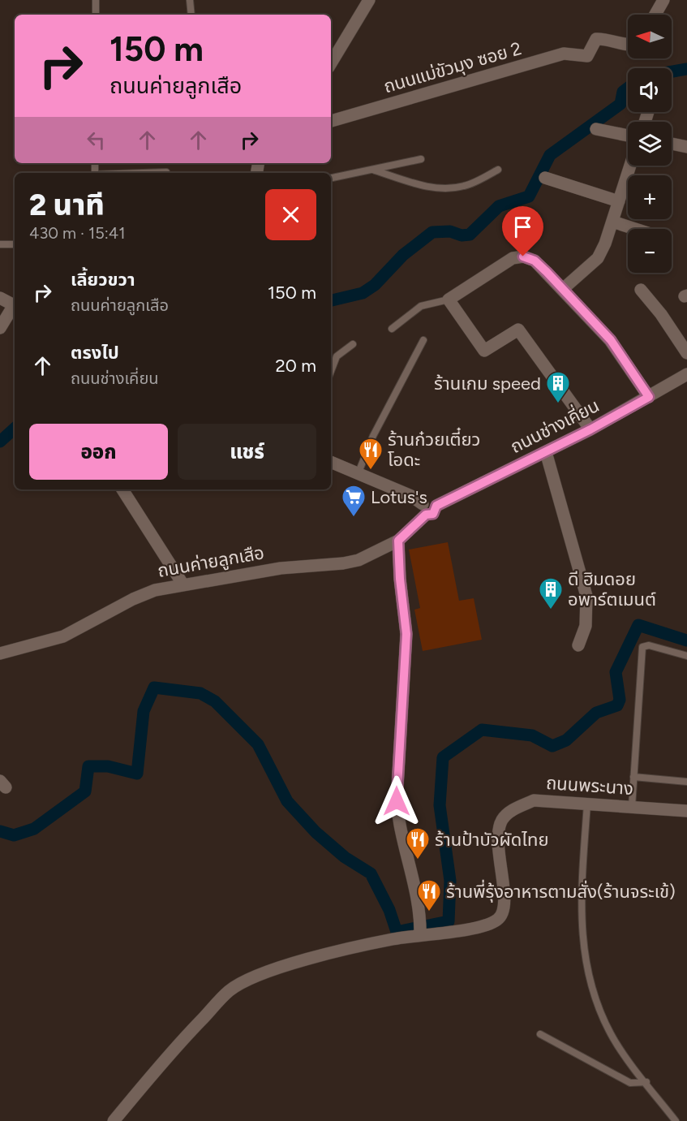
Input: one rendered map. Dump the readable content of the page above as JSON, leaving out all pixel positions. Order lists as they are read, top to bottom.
{
  "streets": {
    "street": [
      "ถนนแม่ขัวมุง ซอย 2",
      "ถนนช่างเคี่ยน",
      "ถนนค่ายลูกเสือ",
      "ถนนพระนาง"
    ]
  },
  "crossings": [
    ["ถนนช่างเคี่ยน", "ถนนค่ายลูกเสือ"]
  ],
  "places": {
    "building": ["ร้านเกม speed", "ดี ฮิมดอย อพาร์ตเมนต์"],
    "restaurant": ["ร้านก๋วยเตี๋ยว โอดะ", "ร้านป้าบัวผัดไทย", "ร้านพี่รุ้งอาหารตามสั่ง(ร้านจระเข้)"],
    "supermarket": ["Lotus's"]
  },
  "north": "left",
  "page": {
    "map_buttons": ["+", "−"],
    "turn": ["150 m", "ถนนค่ายลูกเสือ"],
    "heading": ["2 นาที", "430 m · 15:41"],
    "list": [
      {
        "name": "เลี้ยวขวา",
        "note": "ถนนค่ายลูกเสือ",
        "value": "150 m"
      },
      {
        "name": "ตรงไป",
        "note": "ถนนช่างเคี่ยน",
        "value": "20 m"
      }
    ],
    "buttons": ["ออก", "แชร์"]
  }
}
